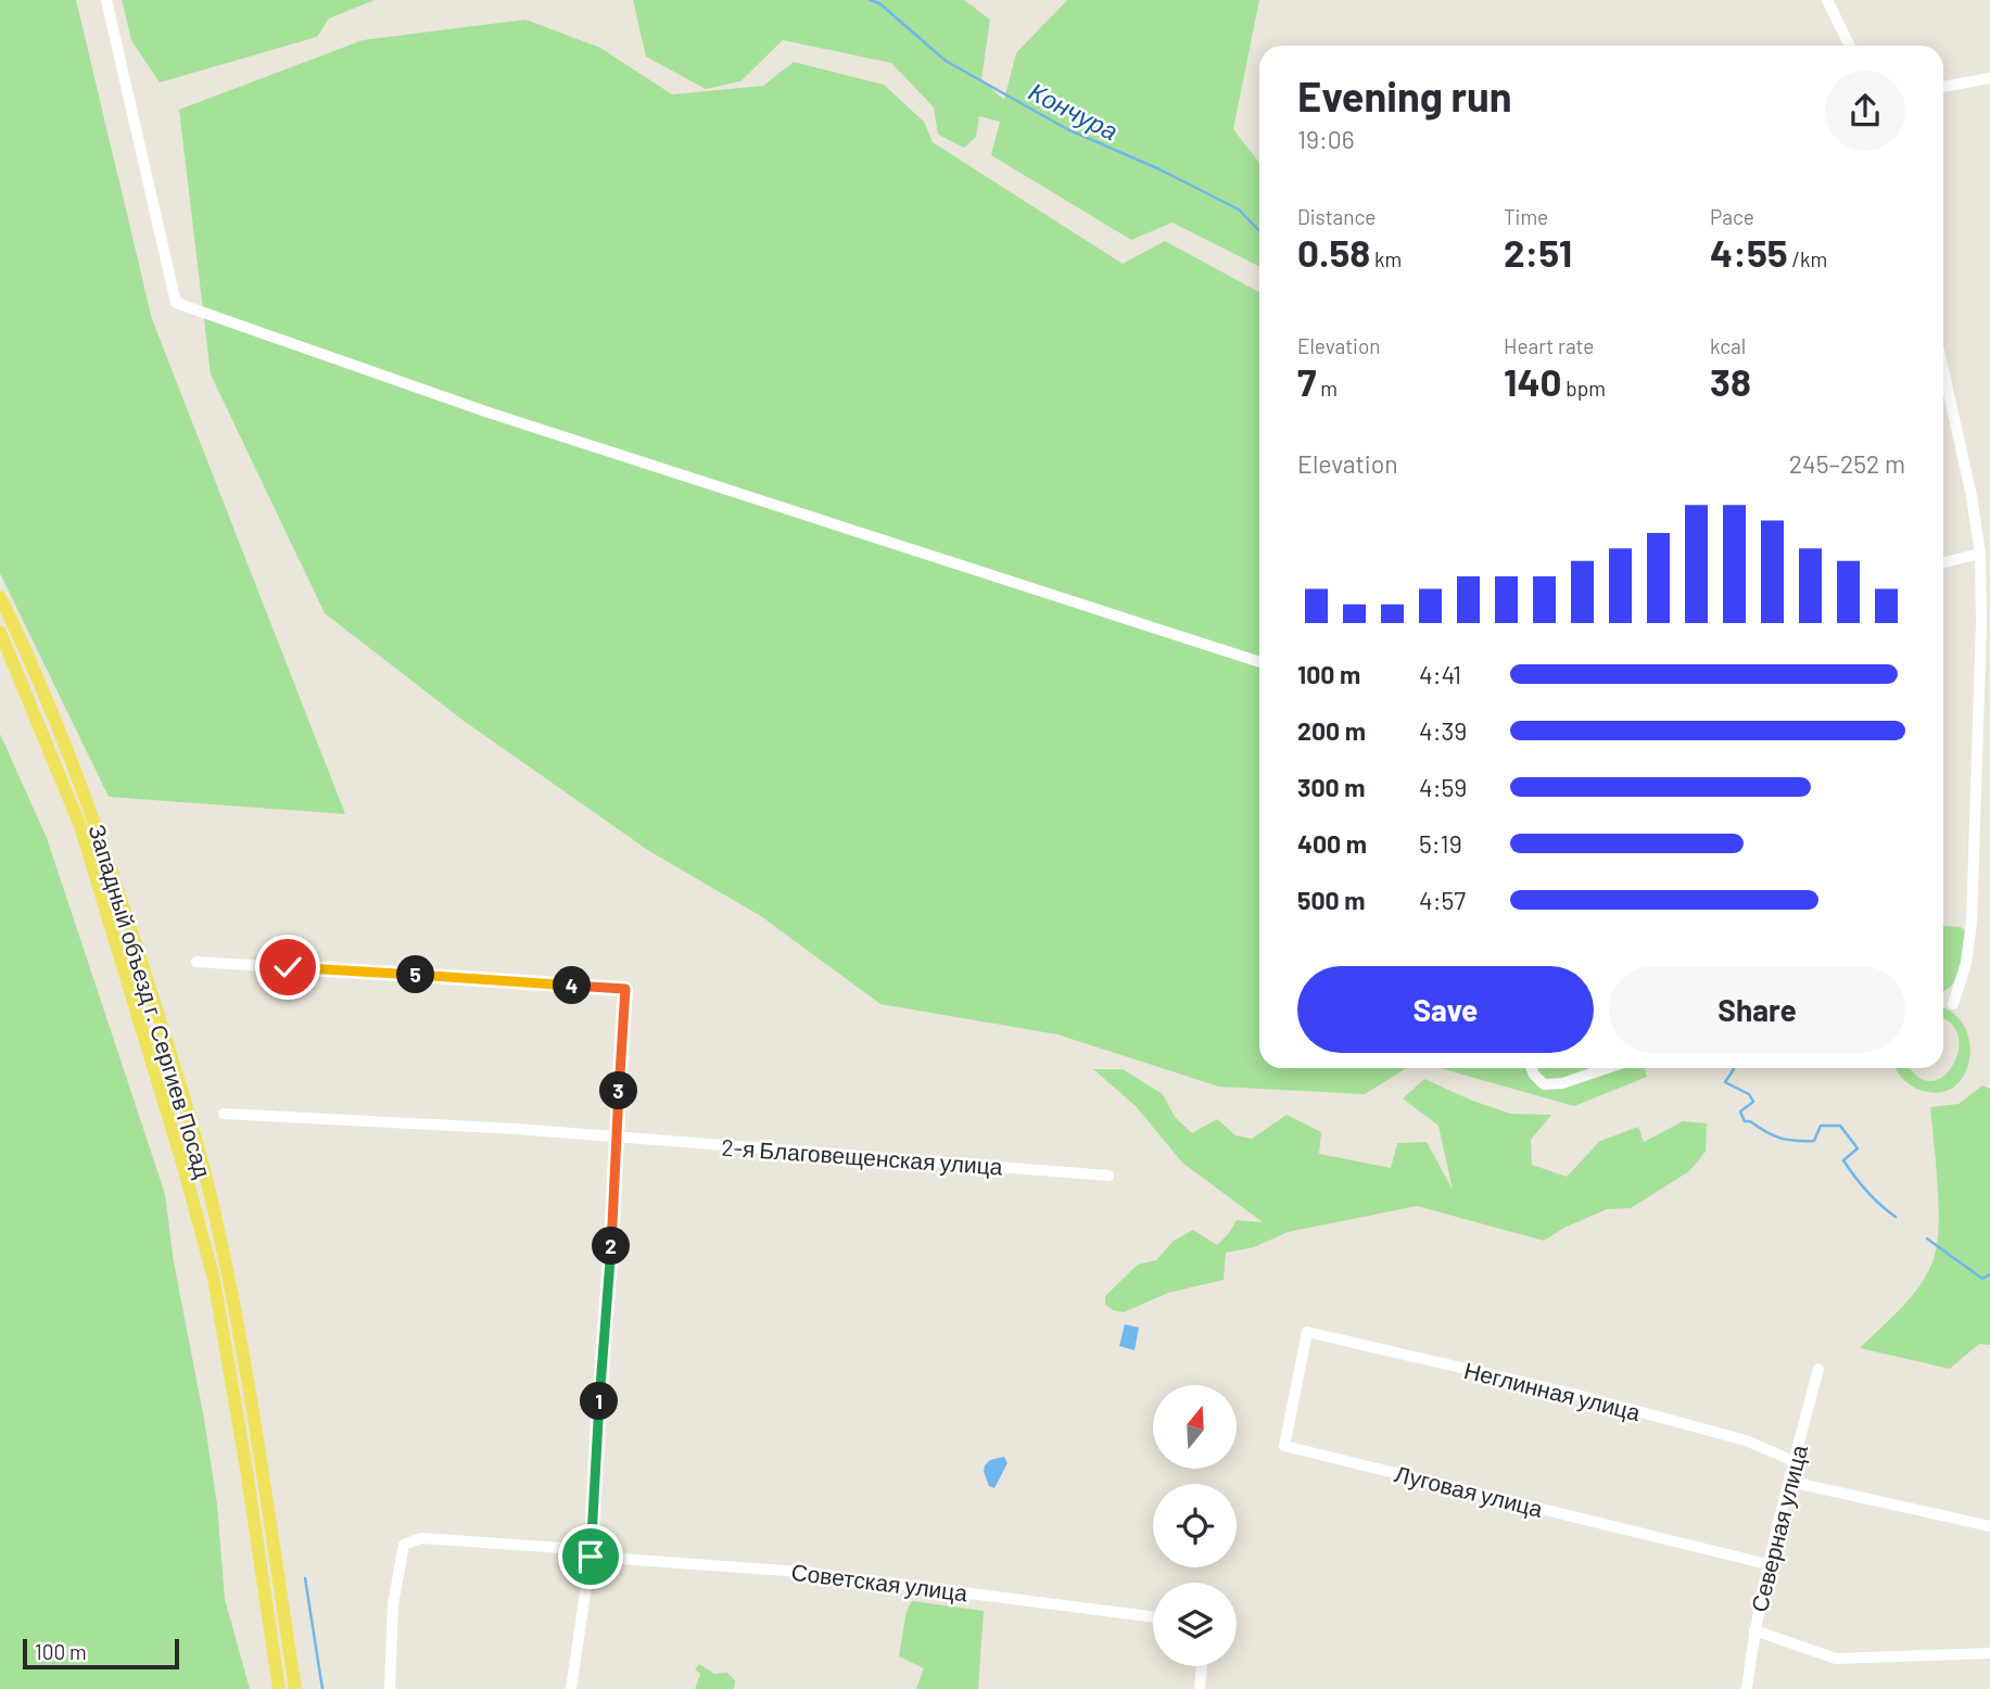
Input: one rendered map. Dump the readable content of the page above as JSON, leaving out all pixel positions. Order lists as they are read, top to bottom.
{
  "streets": {
    "main road": ["Западный объезд г. Сергиев Посад"],
    "street": [
      "2-я Благовещенская улица",
      "Неглинная улица",
      "Луговая улица",
      "Северная улица",
      "Советская улица"
    ]
  },
  "crossings": [
    ["Неглинная улица", "Луговая улица"],
    ["Неглинная улица", "Северная улица"],
    ["Луговая улица", "Северная улица"]
  ],
  "water": ["Кончура"],
  "scale_bar": "100 m",
  "north": "top",
  "page": {
    "heading": ["Evening run", "19:06"],
    "stats": [
      ["Distance", "0.58 km"],
      ["Time", "2:51"],
      ["Pace", "4:55 /km"],
      ["Elevation", "7 m"],
      ["Heart rate", "140 bpm"],
      ["kcal", "38"]
    ],
    "chart": ["Elevation", "245–252 m"],
    "list": [
      {
        "name": "100 m",
        "note": "4:41"
      },
      {
        "name": "200 m",
        "note": "4:39"
      },
      {
        "name": "300 m",
        "note": "4:59"
      },
      {
        "name": "400 m",
        "note": "5:19"
      },
      {
        "name": "500 m",
        "note": "4:57"
      }
    ],
    "buttons": ["Save", "Share"],
    "pins": [
      "5",
      "4",
      "3",
      "2",
      "1"
    ],
    "scale": "100 m"
  }
}
